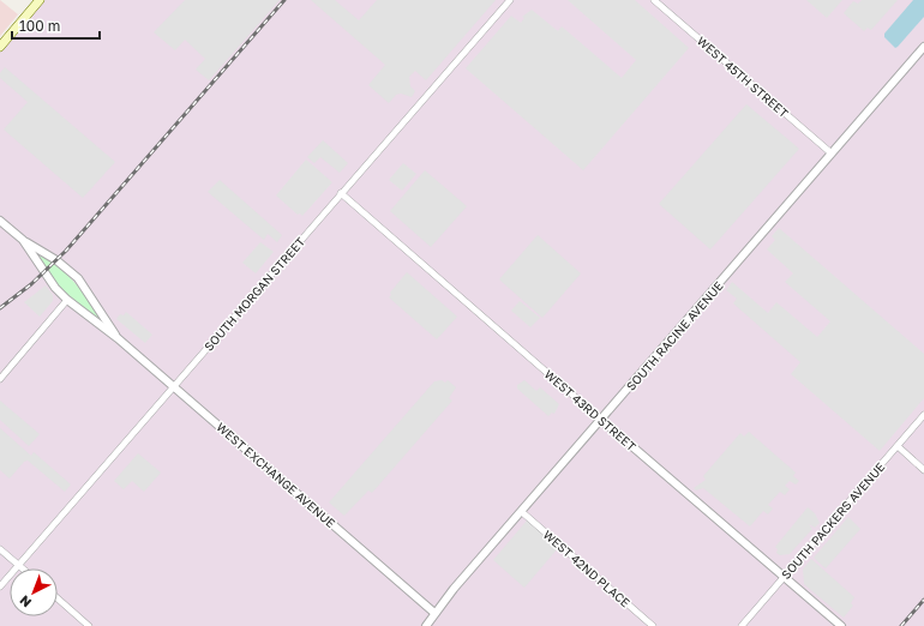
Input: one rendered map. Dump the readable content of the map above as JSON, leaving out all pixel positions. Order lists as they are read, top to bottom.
{
  "streets": {
    "street": [
      "WEST 45TH STREET",
      "SOUTH MORGAN STREET",
      "SOUTH RACINE AVENUE",
      "WEST 43RD STREET",
      "WEST EXCHANGE AVENUE",
      "SOUTH PACKERS AVENUE",
      "WEST 42ND PLACE"
    ]
  },
  "crossings": [
    ["WEST 45TH STREET", "SOUTH RACINE AVENUE"],
    ["SOUTH MORGAN STREET", "WEST 43RD STREET"],
    ["SOUTH MORGAN STREET", "WEST EXCHANGE AVENUE"],
    ["SOUTH RACINE AVENUE", "WEST 43RD STREET"],
    ["SOUTH RACINE AVENUE", "WEST EXCHANGE AVENUE"],
    ["SOUTH RACINE AVENUE", "WEST 42ND PLACE"],
    ["WEST 43RD STREET", "SOUTH PACKERS AVENUE"]
  ],
  "scale_bar": "100 m",
  "north": "bottom left"
}
